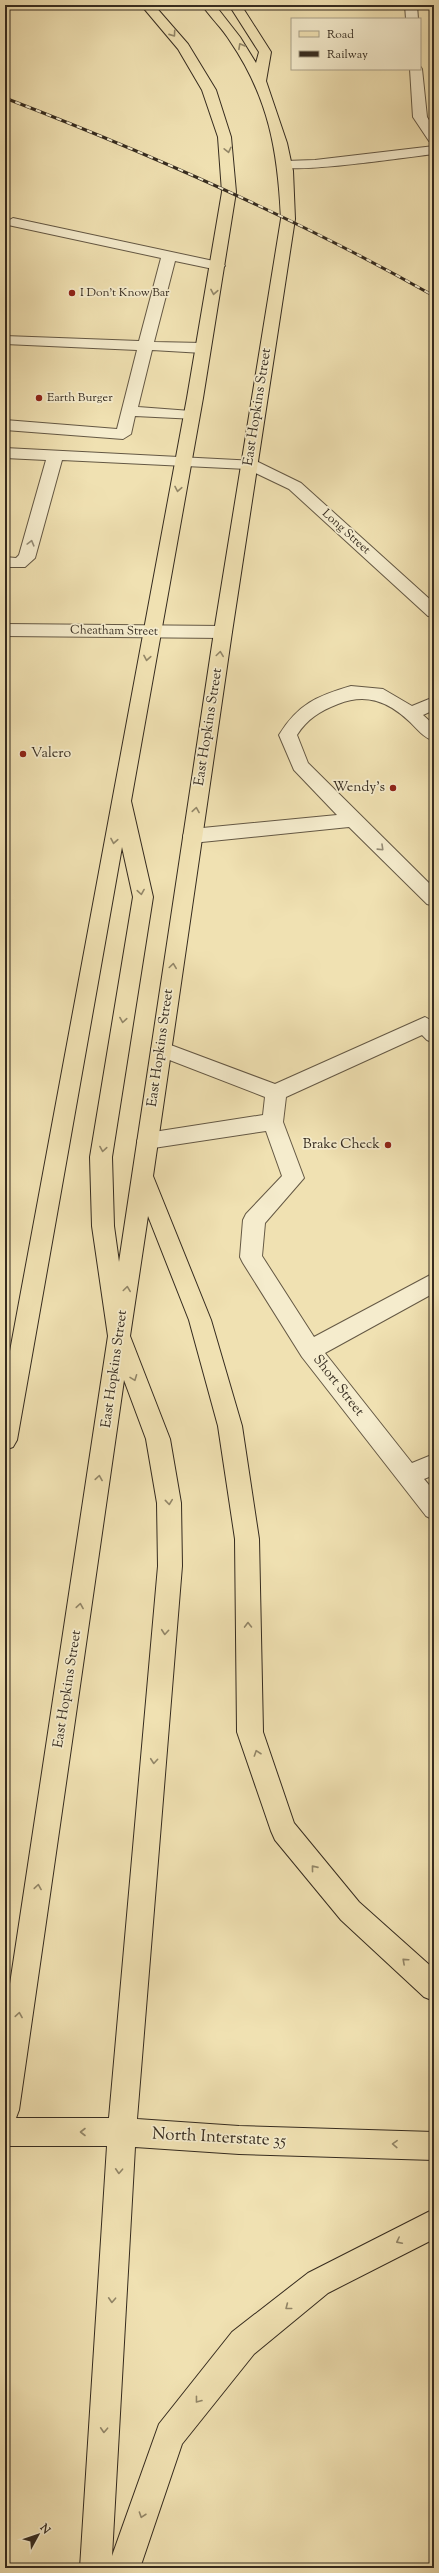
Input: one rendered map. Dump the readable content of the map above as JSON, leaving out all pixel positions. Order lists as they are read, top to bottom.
{
  "streets": {
    "main road": ["East Hopkins Street", "North Interstate 35"],
    "street": ["Long Street", "Cheatham Street", "Short Street"]
  },
  "crossings": [
    ["East Hopkins Street", "Long Street"],
    ["East Hopkins Street", "Cheatham Street"]
  ],
  "one_way": ["North Interstate 35"],
  "places": [
    "I Don't Know Bar",
    "Earth Burger",
    "Valero",
    "Wendy's",
    "Brake Check"
  ],
  "legend": ["Road", "Railway"],
  "north": "top right"
}
